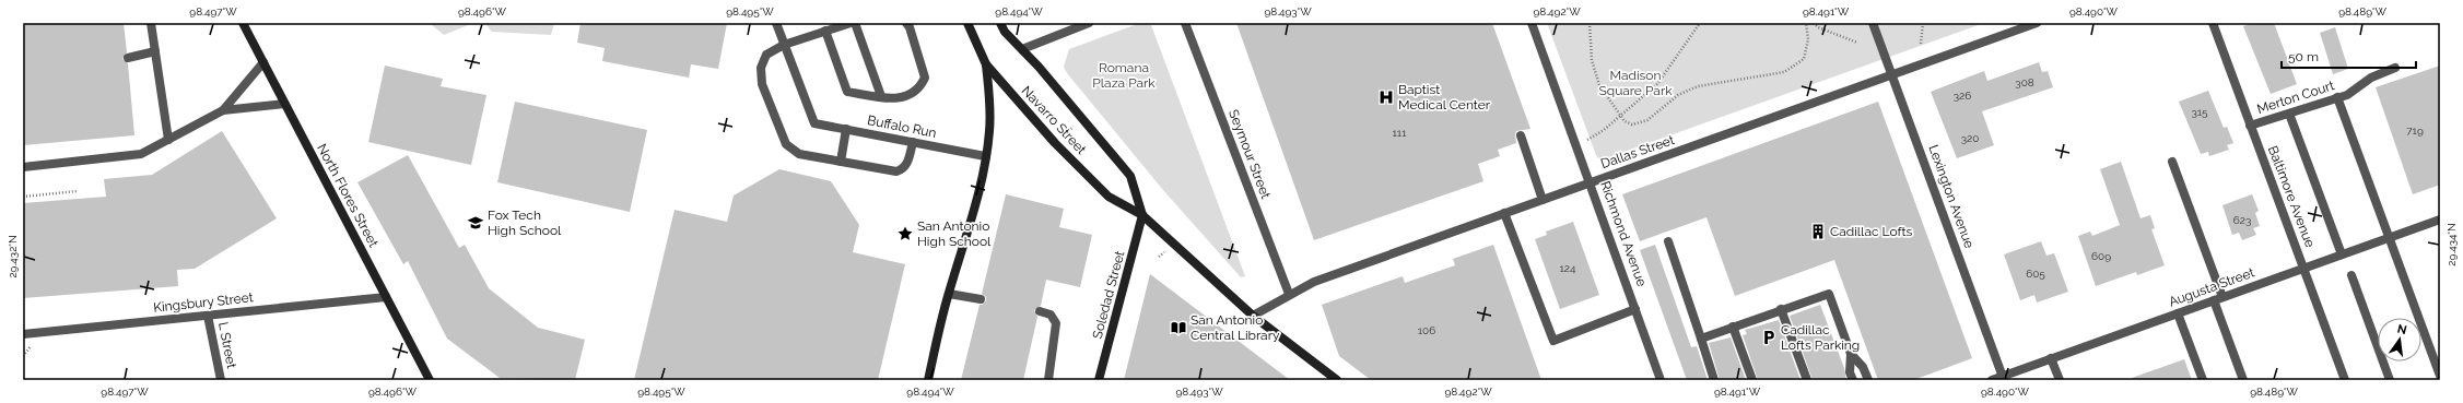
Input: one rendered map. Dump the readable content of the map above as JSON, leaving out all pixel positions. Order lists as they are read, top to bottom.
{
  "streets": {
    "main road": ["Navarro Street", "North Flores Street", "Soledad Street"],
    "street": [
      "Merton Court",
      "Buffalo Run",
      "Dallas Street",
      "Seymour Street",
      "Lexington Avenue",
      "Baltimore Avenue",
      "Richmond Avenue",
      "Augusta Street",
      "Kingsbury Street",
      "L Street"
    ]
  },
  "crossings": [
    ["Merton Court", "Baltimore Avenue"],
    ["Navarro Street", "Dallas Street"],
    ["Navarro Street", "Soledad Street"],
    ["Dallas Street", "Seymour Street"],
    ["Dallas Street", "Lexington Avenue"],
    ["Dallas Street", "Richmond Avenue"],
    ["North Flores Street", "Kingsbury Street"],
    ["Lexington Avenue", "Augusta Street"],
    ["Baltimore Avenue", "Augusta Street"],
    ["Kingsbury Street", "L Street"]
  ],
  "parks": ["Romana Plaza Park", "Madison Square Park"],
  "places": {
    "hospital": ["Baptist Medical Center"],
    "school or university": ["Fox Tech High School"],
    "building": ["Cadillac Lofts"],
    "place": ["San Antonio High School"],
    "library": ["San Antonio Central Library"],
    "parking": ["Cadillac Lofts Parking"]
  },
  "house_numbers": [
    "308",
    "326",
    "315",
    "719",
    "111",
    "320",
    "623",
    "609",
    "124",
    "605",
    "106"
  ],
  "scale_bar": "50 m",
  "north": "top",
  "coordinates": [
    "98.497°W",
    "98.496°W",
    "98.495°W",
    "98.494°W",
    "98.493°W",
    "98.492°W",
    "98.491°W",
    "98.490°W",
    "98.489°W",
    "29.434°N",
    "29.432°N"
  ]
}
